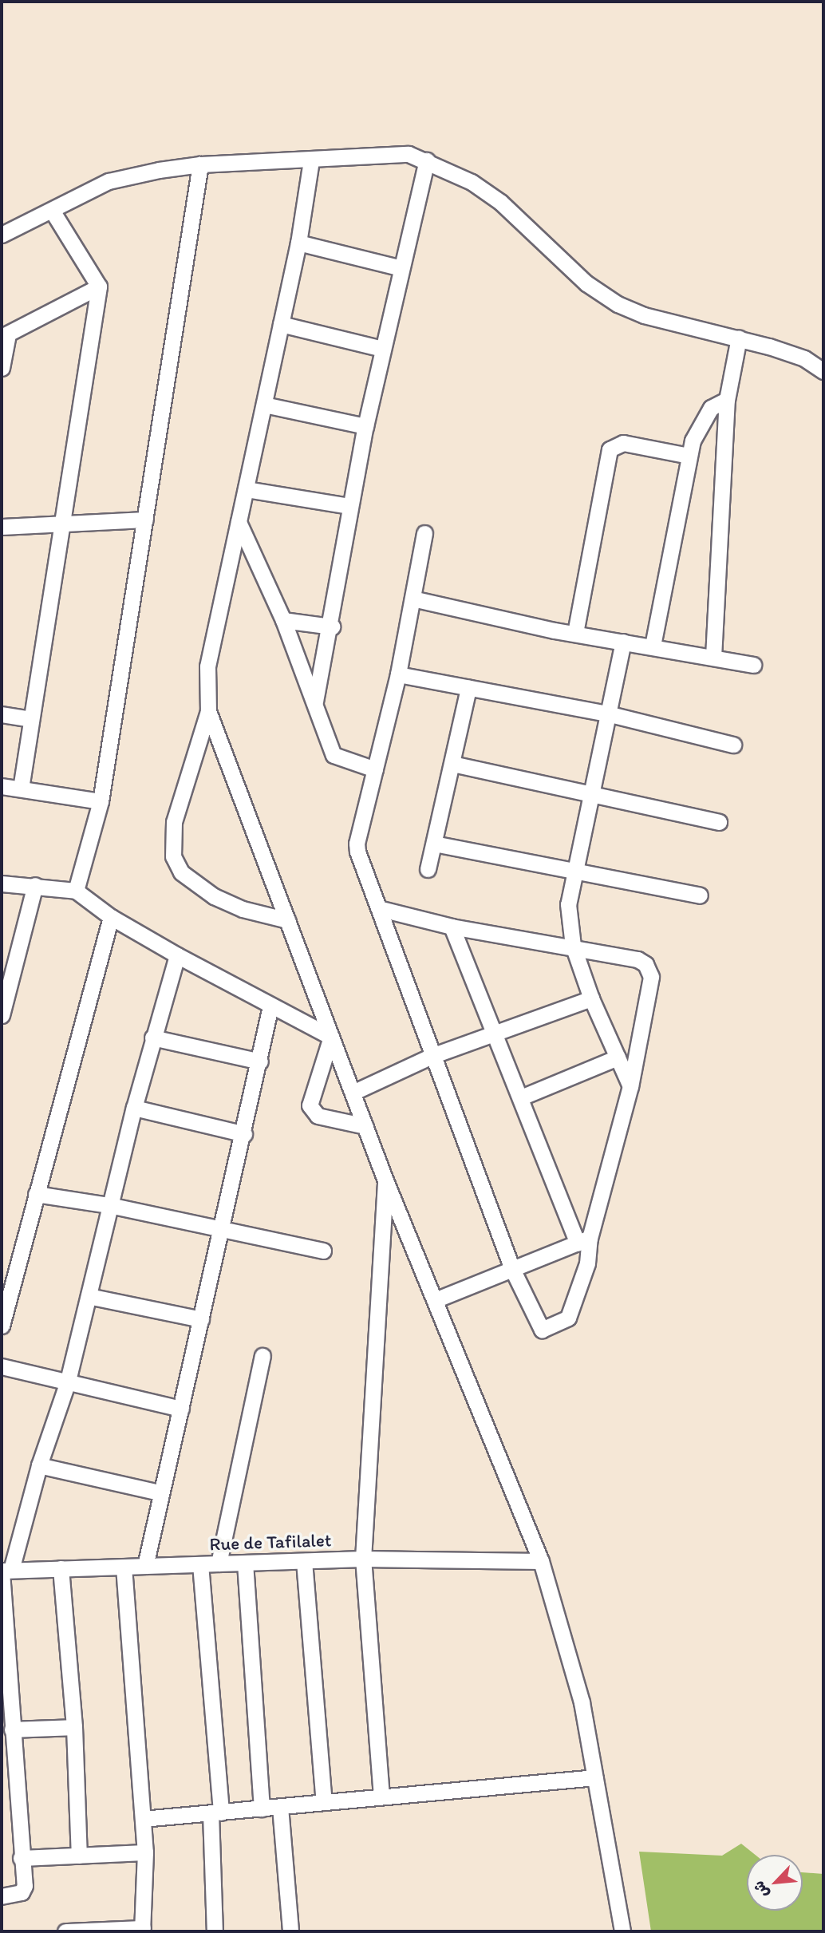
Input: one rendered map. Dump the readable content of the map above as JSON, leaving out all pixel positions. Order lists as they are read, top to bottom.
{
  "streets": {
    "street": ["Rue de Tafilalet"]
  },
  "north": "bottom left"
}
